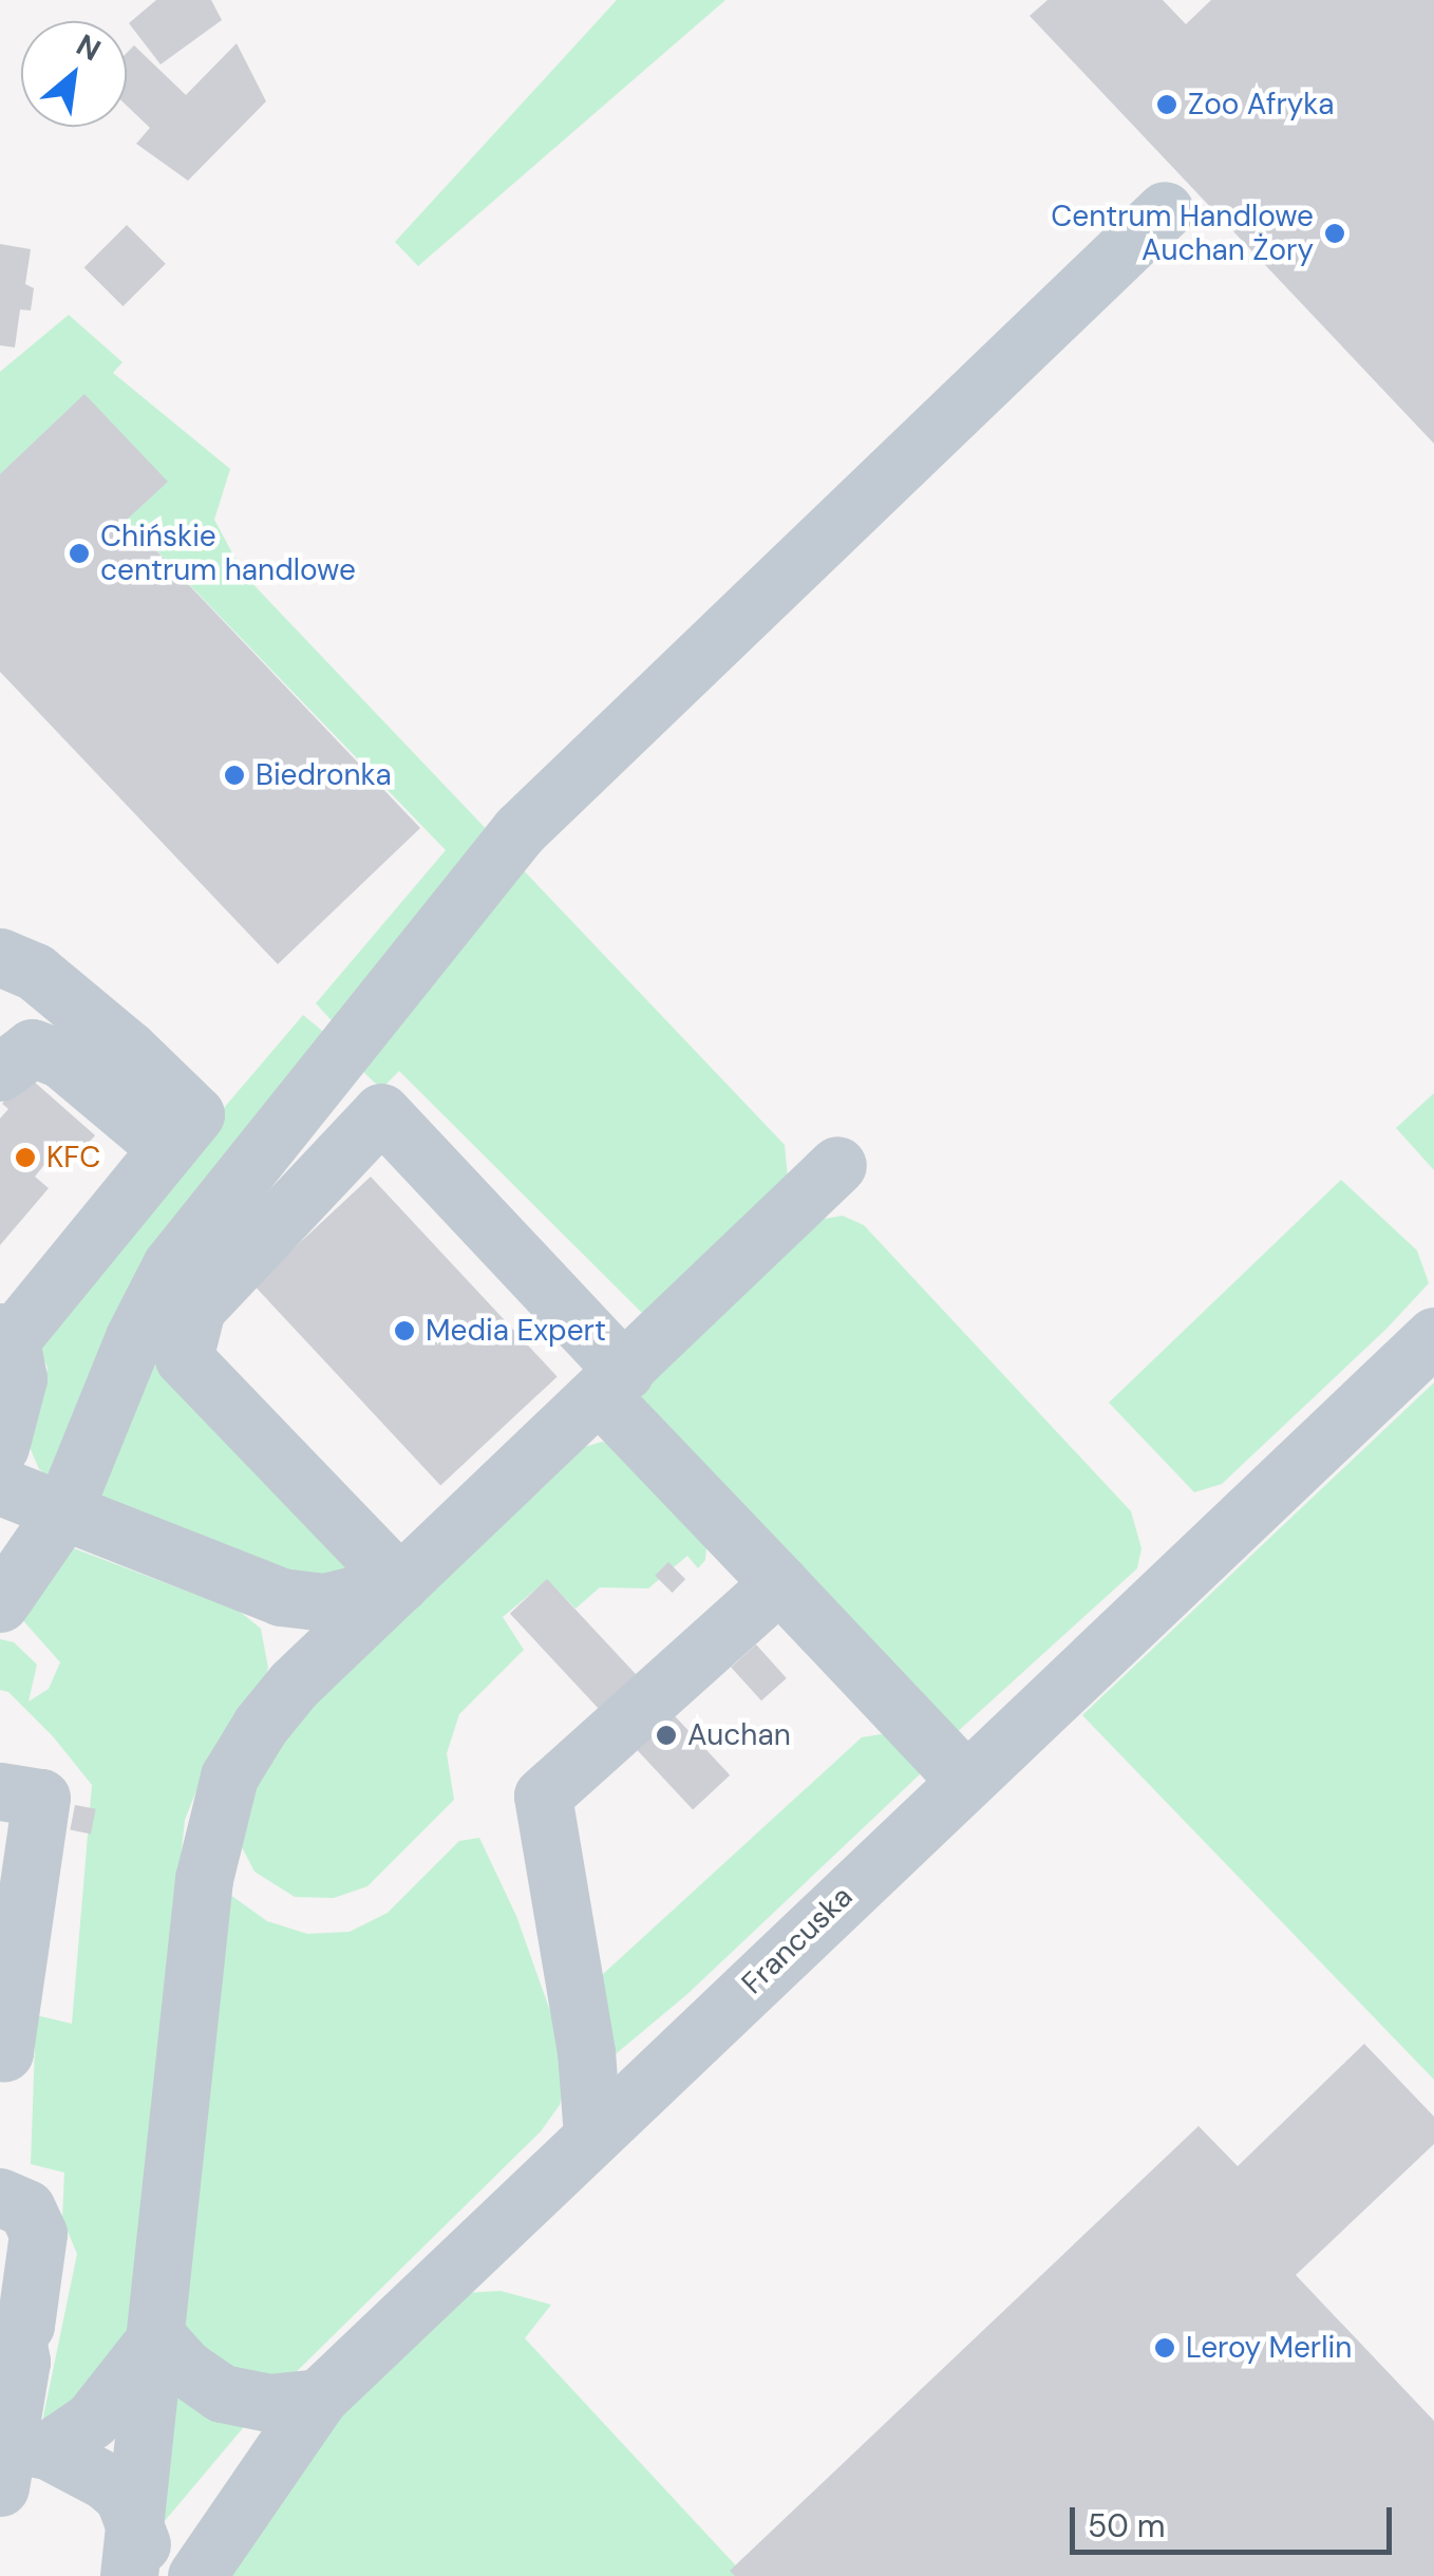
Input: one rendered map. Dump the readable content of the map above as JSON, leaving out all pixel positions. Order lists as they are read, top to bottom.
{
  "streets": {
    "street": ["Francuska"]
  },
  "places": [
    "Zoo Afryka",
    "Centrum Handlowe Auchan Żory",
    "Chińskie centrum handlowe",
    "Biedronka",
    "KFC",
    "Media Expert",
    "Auchan",
    "Leroy Merlin"
  ],
  "scale_bar": "50 m",
  "north": "top right"
}
